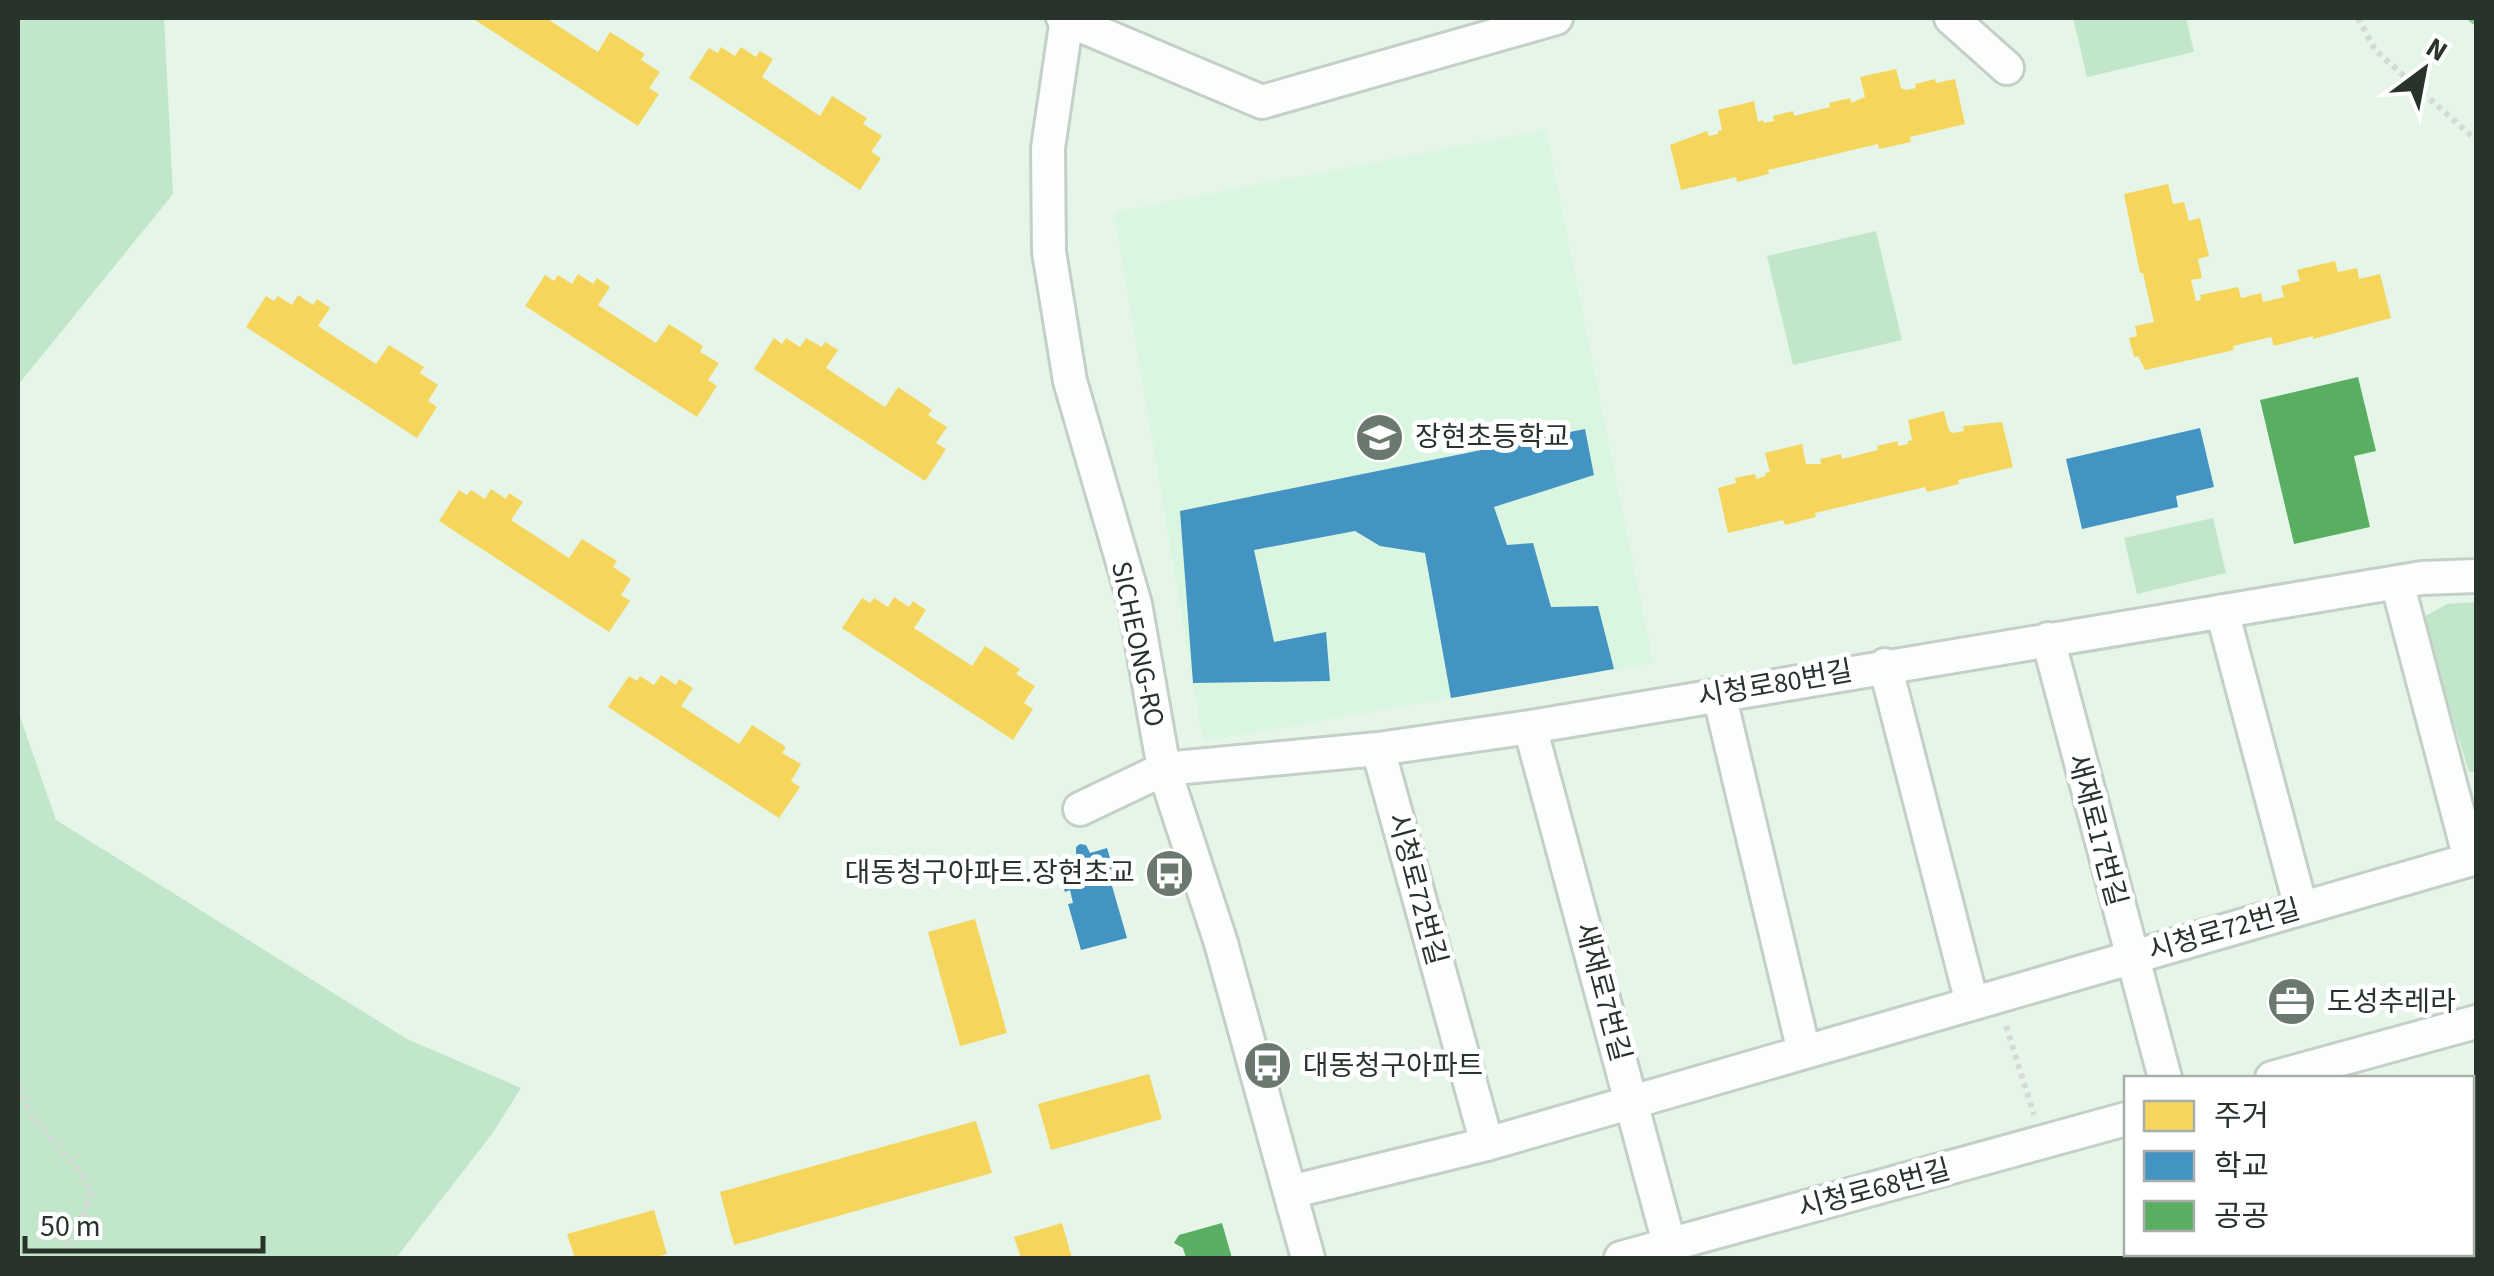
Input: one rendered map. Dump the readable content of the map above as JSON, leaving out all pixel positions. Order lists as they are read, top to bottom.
{
  "streets": {
    "street": [
      "SICHEONG-RO",
      "시청로80번길",
      "새재로17번길",
      "시청로72번길",
      "새재로7번길",
      "시청로68번길"
    ]
  },
  "crossings": [
    ["SICHEONG-RO", "시청로80번길"],
    ["SICHEONG-RO", "시청로72번길"],
    ["시청로80번길", "새재로17번길"],
    ["시청로80번길", "시청로72번길"],
    ["시청로80번길", "새재로7번길"],
    ["새재로17번길", "시청로72번길"],
    ["시청로72번길", "새재로7번길"],
    ["새재로7번길", "시청로68번길"]
  ],
  "places": {
    "school or university": ["장현초등학교"],
    "bus stop": ["대동청구아파트.장현초교", "대동청구아파트"],
    "office": ["도성추레라"]
  },
  "legend": ["주거", "학교", "공공"],
  "scale_bar": "50 m",
  "north": "top right"
}
